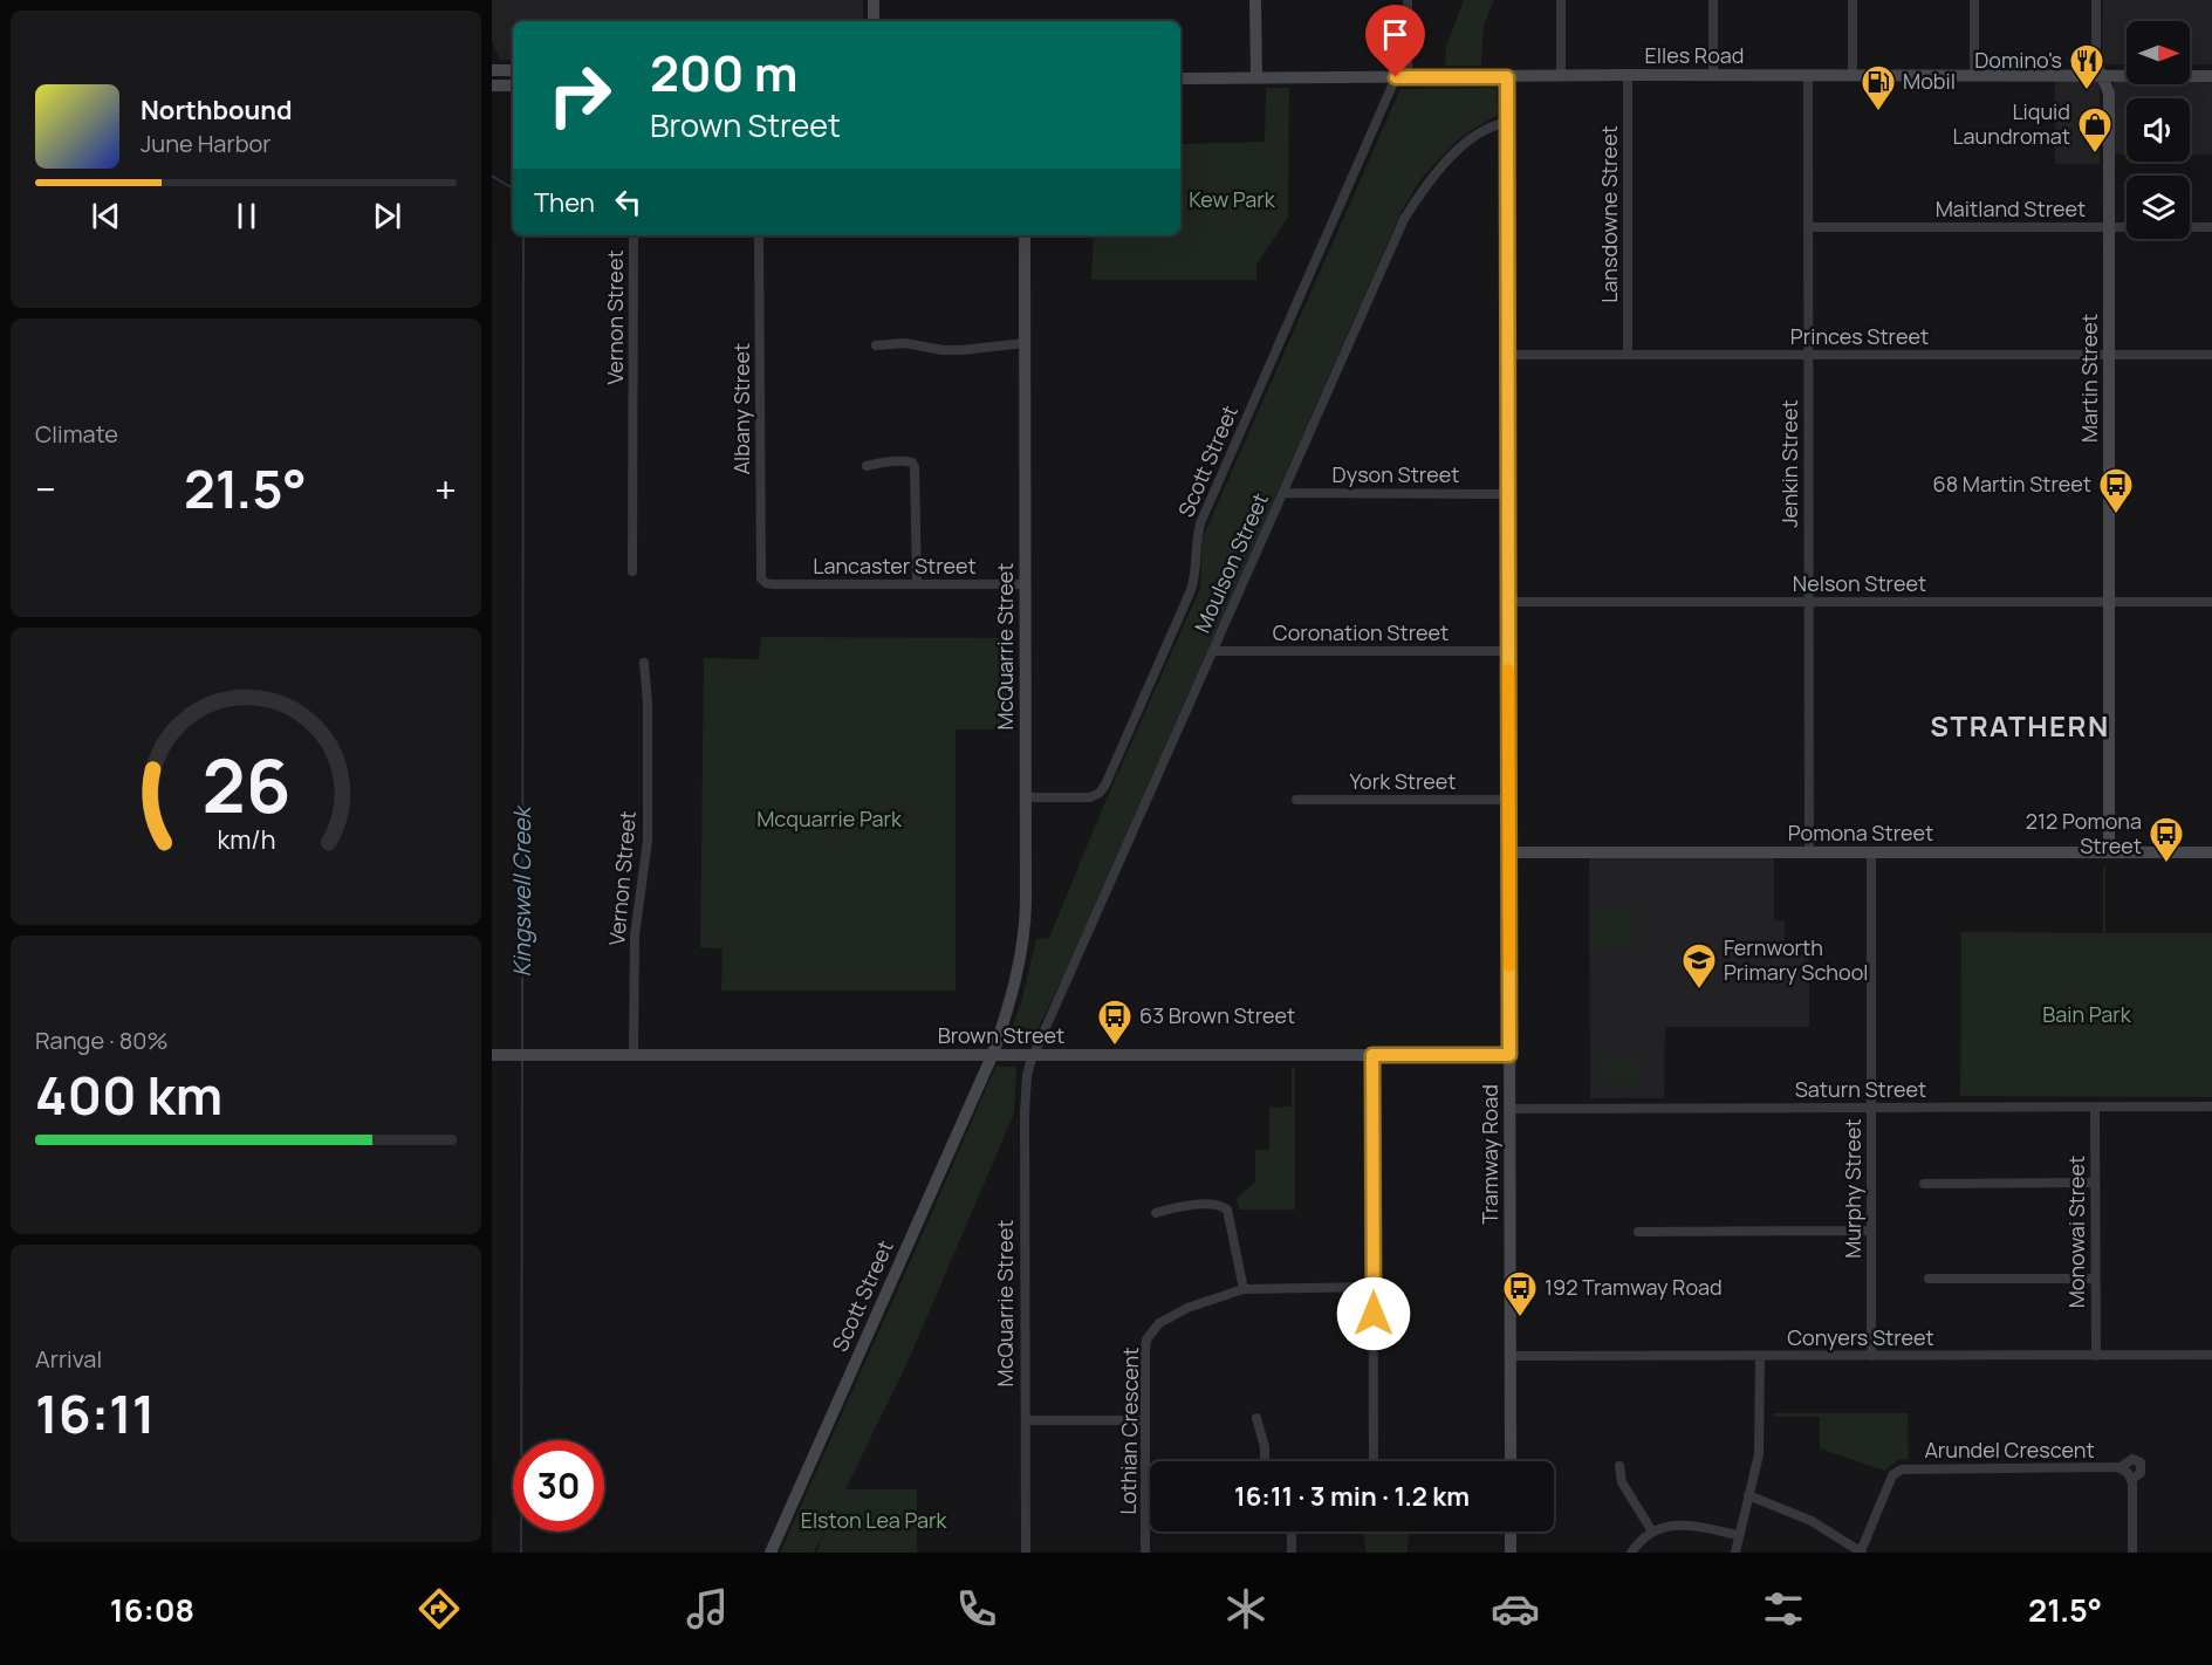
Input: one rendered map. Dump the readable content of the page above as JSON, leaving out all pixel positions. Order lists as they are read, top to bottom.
{
  "streets": {
    "street": [
      "Elles Road",
      "Maitland Street",
      "Lansdowne Street",
      "Vernon Street",
      "Princes Street",
      "Martin Street",
      "Albany Street",
      "Scott Street",
      "Jenkin Street",
      "Dyson Street",
      "Moulson Street",
      "Lancaster Street",
      "Nelson Street",
      "Coronation Street",
      "McQuarrie Street",
      "York Street",
      "Pomona Street",
      "Brown Street",
      "Saturn Street",
      "Tramway Road",
      "Murphy Street",
      "Monowai Street",
      "Conyers Street",
      "Lothian Crescent",
      "Arundel Crescent"
    ]
  },
  "crossings": [
    ["Elles Road", "Lansdowne Street"],
    ["Elles Road", "Martin Street"],
    ["Elles Road", "Scott Street"],
    ["Elles Road", "Jenkin Street"],
    ["Elles Road", "Tramway Road"],
    ["Maitland Street", "Martin Street"],
    ["Maitland Street", "Jenkin Street"],
    ["Lansdowne Street", "Princes Street"],
    ["Vernon Street", "Brown Street"],
    ["Princes Street", "Martin Street"],
    ["Princes Street", "Jenkin Street"],
    ["Princes Street", "Tramway Road"],
    ["Martin Street", "Nelson Street"],
    ["Martin Street", "Pomona Street"],
    ["Albany Street", "Lancaster Street"],
    ["Scott Street", "McQuarrie Street"],
    ["Scott Street", "Brown Street"],
    ["Jenkin Street", "Nelson Street"],
    ["Jenkin Street", "Pomona Street"],
    ["Dyson Street", "Moulson Street"],
    ["Dyson Street", "Tramway Road"],
    ["Moulson Street", "Coronation Street"],
    ["Moulson Street", "McQuarrie Street"],
    ["Moulson Street", "Brown Street"],
    ["Moulson Street", "Tramway Road"],
    ["Lancaster Street", "McQuarrie Street"],
    ["Nelson Street", "Tramway Road"],
    ["Coronation Street", "Tramway Road"],
    ["McQuarrie Street", "Brown Street"],
    ["York Street", "Tramway Road"],
    ["Pomona Street", "Tramway Road"],
    ["Pomona Street", "Murphy Street"],
    ["Brown Street", "Tramway Road"],
    ["Saturn Street", "Tramway Road"],
    ["Saturn Street", "Murphy Street"],
    ["Saturn Street", "Monowai Street"],
    ["Tramway Road", "Conyers Street"],
    ["Murphy Street", "Conyers Street"],
    ["Monowai Street", "Conyers Street"]
  ],
  "districts": ["STRATHERN"],
  "water": ["Kingswell Creek"],
  "parks": [
    "Kew Park",
    "Mcquarrie Park",
    "Bain Park",
    "Elston Lea Park"
  ],
  "places": {
    "restaurant": ["Domino's"],
    "fuel station": ["Mobil"],
    "shop": ["Liquid Laundromat"],
    "bus stop": [
      "68 Martin Street",
      "212 Pomona Street",
      "63 Brown Street",
      "192 Tramway Road"
    ],
    "school or university": ["Fernworth Primary School"]
  },
  "north": "right",
  "page": {
    "turn": ["200 m", "Brown Street"],
    "song": ["Northbound", "June Harbor"],
    "then": "Then",
    "tile": [
      "Climate",
      ["Range · 80%", "400 km"],
      ["Arrival", "16:11"]
    ],
    "heat": ["−", "21.5°", "+"],
    "limit": "30",
    "trip": "16:11 · 3 min · 1.2 km",
    "tabs": ["16:08", "21.5°"],
    "gauge": ["26", "km/h"]
  }
}
